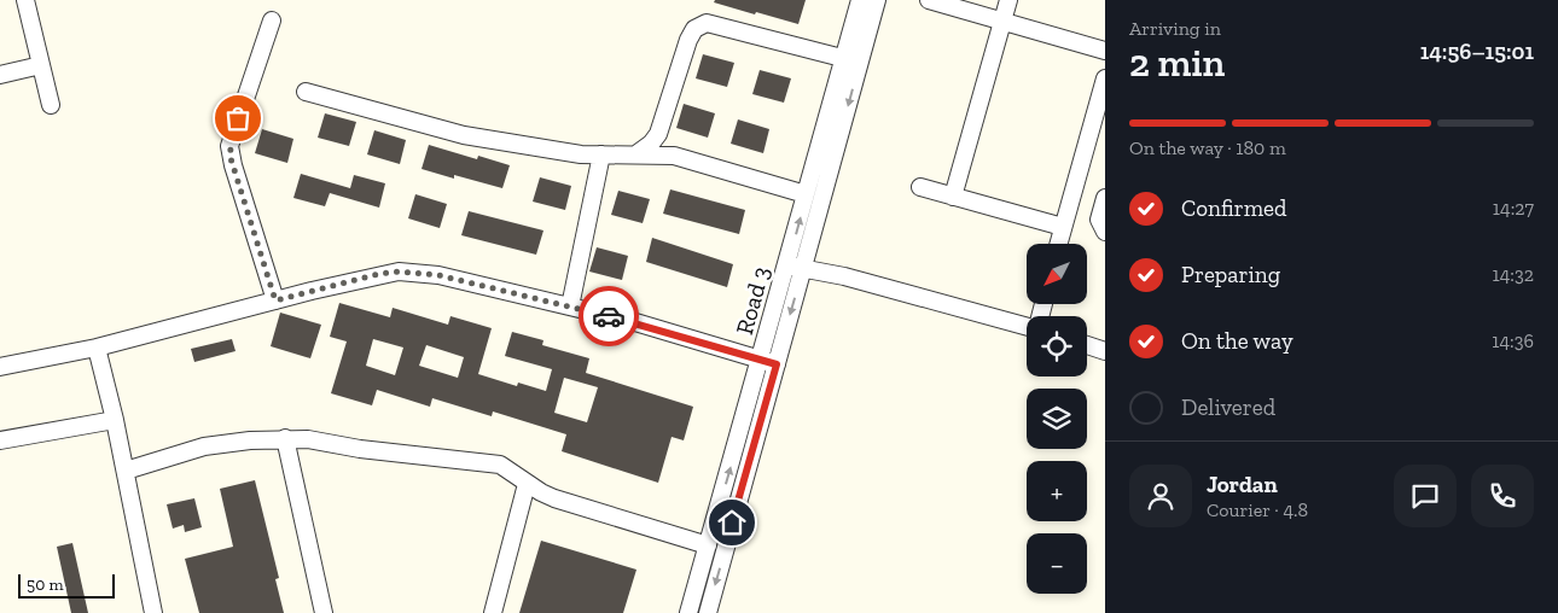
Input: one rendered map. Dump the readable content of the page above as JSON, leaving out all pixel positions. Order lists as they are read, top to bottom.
{
  "streets": {
    "street": ["Road 3"]
  },
  "scale_bar": "50 m",
  "north": "bottom left",
  "page": {
    "heading": ["2 min", "Arriving in", "14:56–15:01"],
    "panel": ["Jordan", "Courier · 4.8"],
    "bar": "On the way · 180 m",
    "list": [
      ["Confirmed", "14:27"],
      ["Preparing", "14:32"],
      ["On the way", "14:36"],
      "Delivered"
    ],
    "map_buttons": ["+", "−"],
    "scale": "50 m"
  }
}
